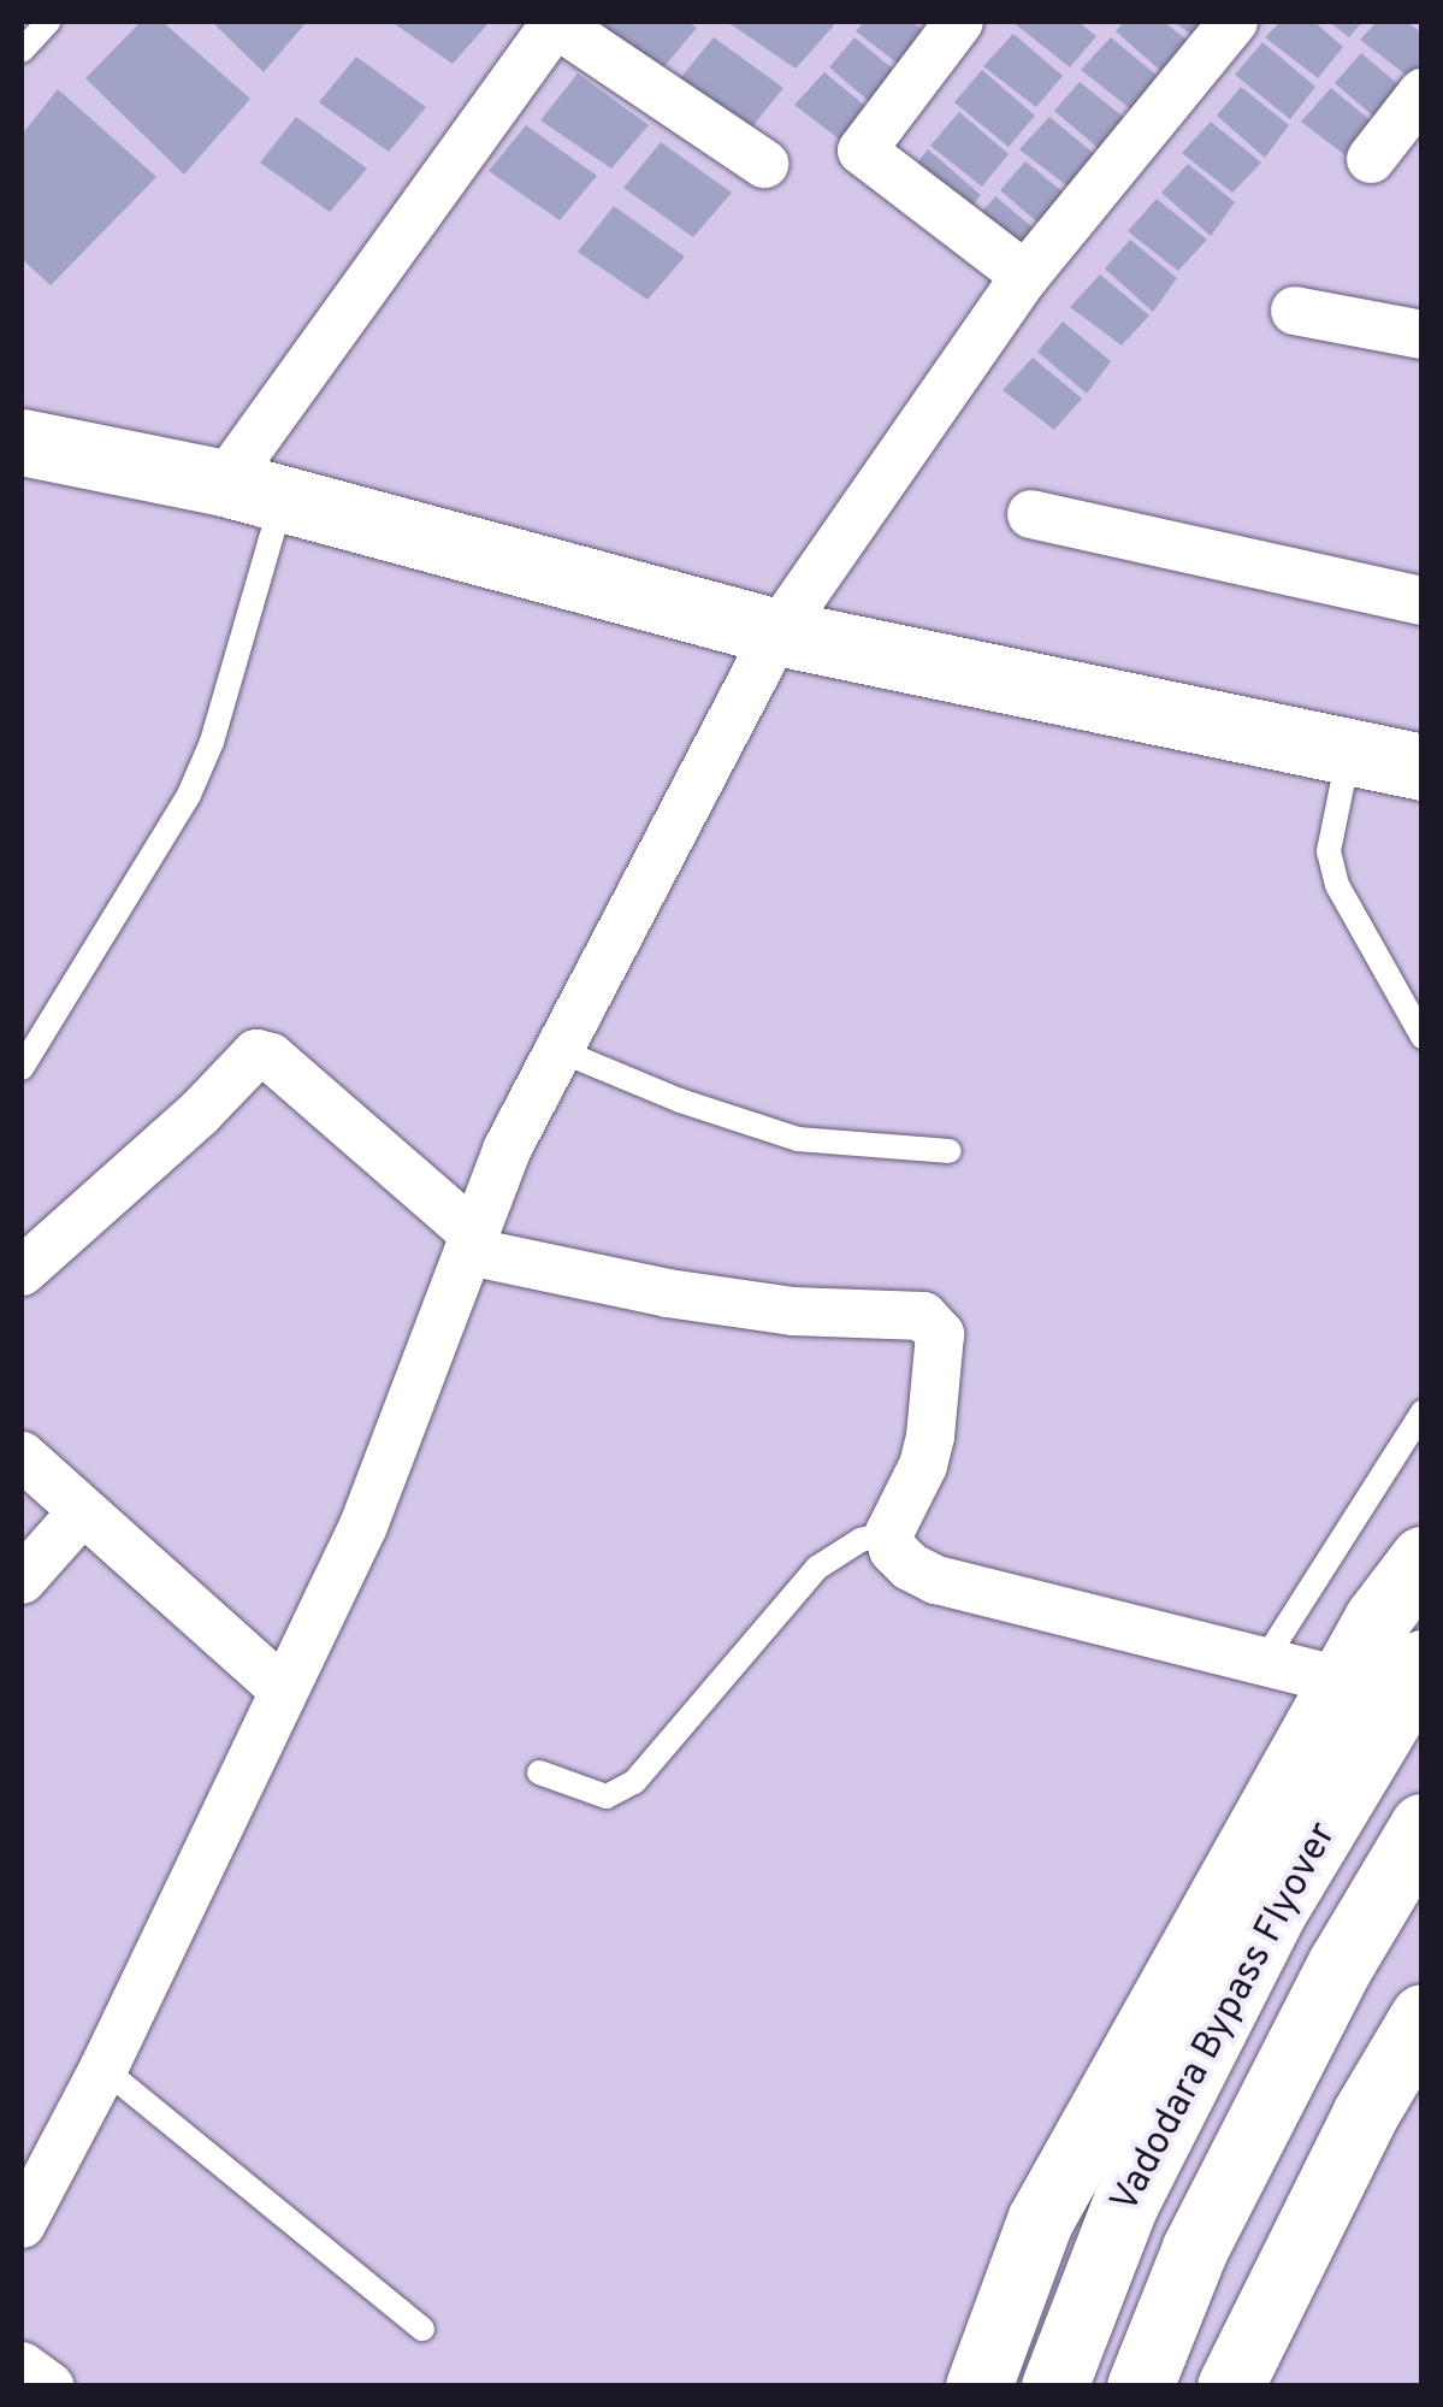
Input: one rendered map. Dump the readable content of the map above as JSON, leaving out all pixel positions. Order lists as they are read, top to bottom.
{
  "streets": {
    "main road": ["Vadodara Bypass Flyover"]
  }
}
